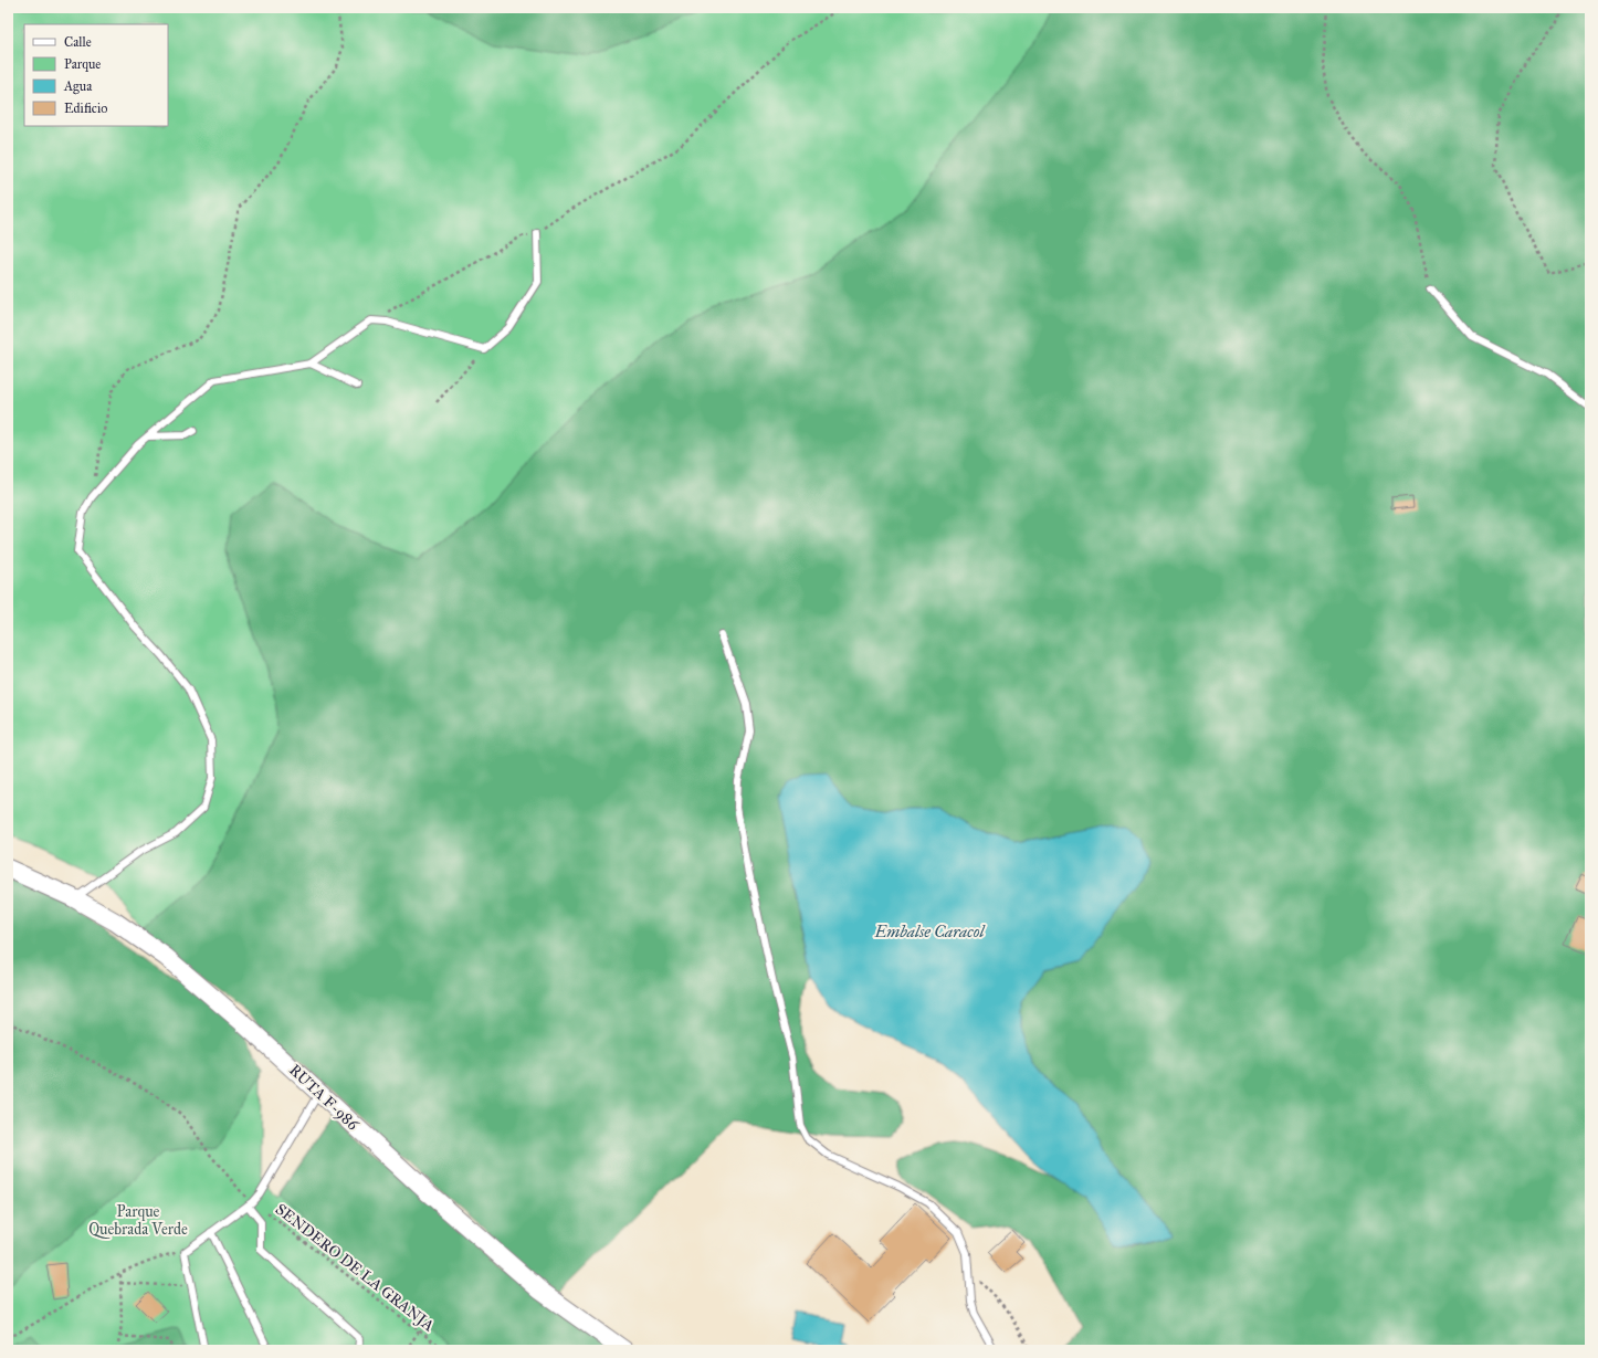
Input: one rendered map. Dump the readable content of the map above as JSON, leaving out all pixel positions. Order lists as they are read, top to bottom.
{
  "streets": {
    "main road": ["RUTA F-986"],
    "path": ["SENDERO DE LA GRANJA"]
  },
  "water": ["Embalse Caracol"],
  "parks": ["Parque Quebrada Verde"],
  "legend": [
    "Calle",
    "Parque",
    "Agua",
    "Edificio"
  ]
}
